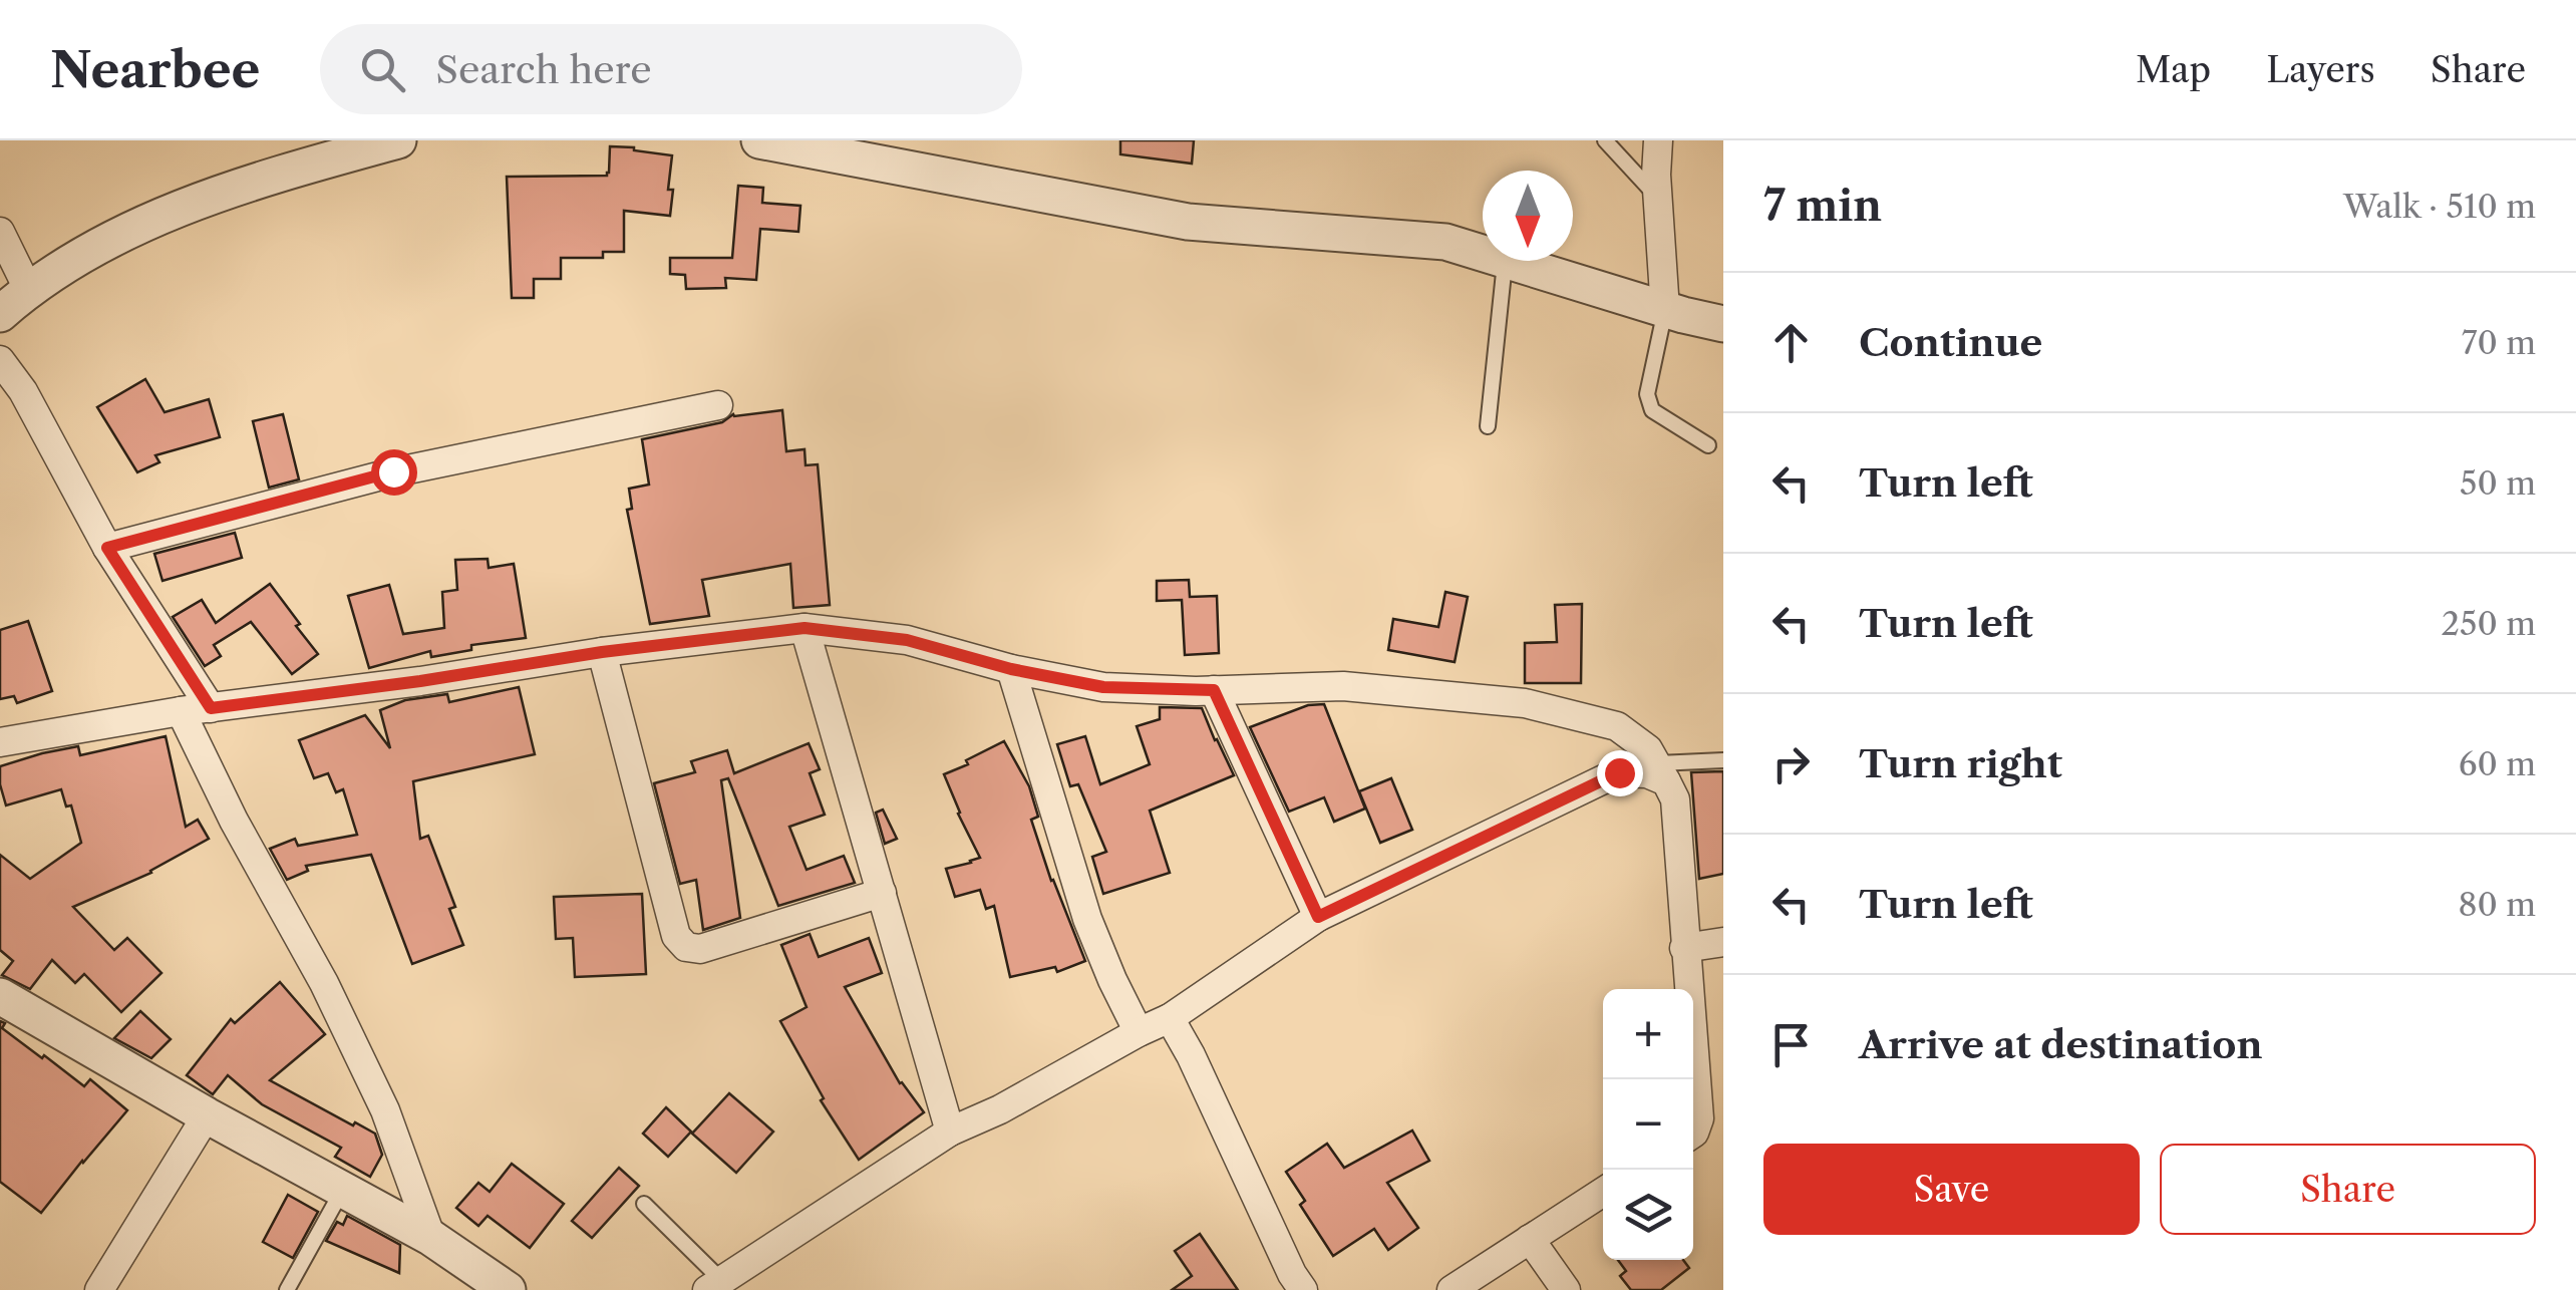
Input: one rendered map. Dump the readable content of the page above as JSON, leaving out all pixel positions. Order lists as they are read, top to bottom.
{
  "north": "bottom",
  "page": {
    "header": "Nearbee",
    "search": "Search here",
    "nav": ["Map", "Layers", "Share"],
    "heading": ["7 min", "Walk · 510 m"],
    "list": [
      ["Continue", "70 m"],
      ["Turn left", "50 m"],
      ["Turn left", "250 m"],
      ["Turn right", "60 m"],
      ["Turn left", "80 m"],
      "Arrive at destination"
    ],
    "map_buttons": ["+", "−"],
    "buttons": ["Save", "Share"]
  }
}
